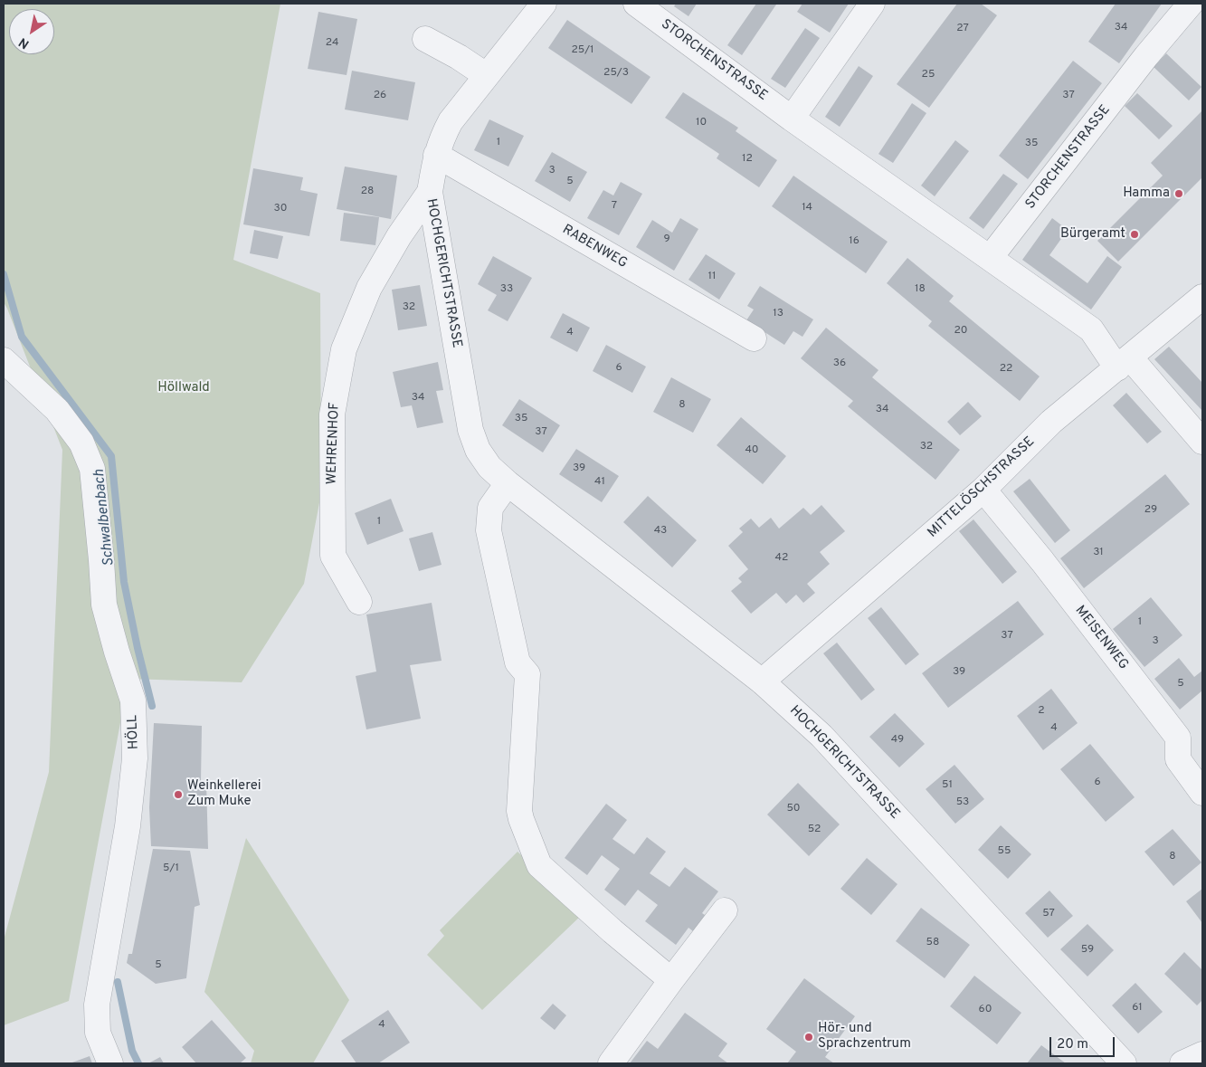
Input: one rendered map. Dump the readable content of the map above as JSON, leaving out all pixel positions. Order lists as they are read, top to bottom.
{
  "streets": {
    "street": [
      "STORCHENSTRASSE",
      "RABENWEG",
      "HOCHGERICHTSTRASSE",
      "WEHRENHOF",
      "MITTELÖSCHSTRASSE",
      "MEISENWEG",
      "HÖLL"
    ]
  },
  "crossings": [
    ["STORCHENSTRASSE", "MITTELÖSCHSTRASSE"],
    ["RABENWEG", "HOCHGERICHTSTRASSE"],
    ["HOCHGERICHTSTRASSE", "WEHRENHOF"],
    ["HOCHGERICHTSTRASSE", "MITTELÖSCHSTRASSE"],
    ["MITTELÖSCHSTRASSE", "MEISENWEG"]
  ],
  "water": ["Schwalbenbach"],
  "parks": ["Höllwald"],
  "places": [
    "Hamma",
    "Bürgeramt",
    "Weinkellerei Zum Muke",
    "Hör- und Sprachzentrum"
  ],
  "house_numbers": [
    "34",
    "27",
    "24",
    "25/1",
    "25/3",
    "25",
    "26",
    "37",
    "10",
    "1",
    "35",
    "12",
    "3",
    "5",
    "28",
    "7",
    "14",
    "30",
    "9",
    "16",
    "11",
    "33",
    "18",
    "32",
    "13",
    "20",
    "4",
    "36",
    "6",
    "22",
    "34",
    "8",
    "34",
    "35",
    "37",
    "32",
    "40",
    "39",
    "41",
    "29",
    "1",
    "43",
    "31",
    "42",
    "1",
    "37",
    "3",
    "39",
    "5",
    "2",
    "4",
    "49",
    "6",
    "51",
    "53",
    "50",
    "52",
    "55",
    "8",
    "5/1",
    "57",
    "58",
    "59",
    "5",
    "61",
    "60",
    "4"
  ],
  "scale_bar": "20 m",
  "north": "bottom left"
}
